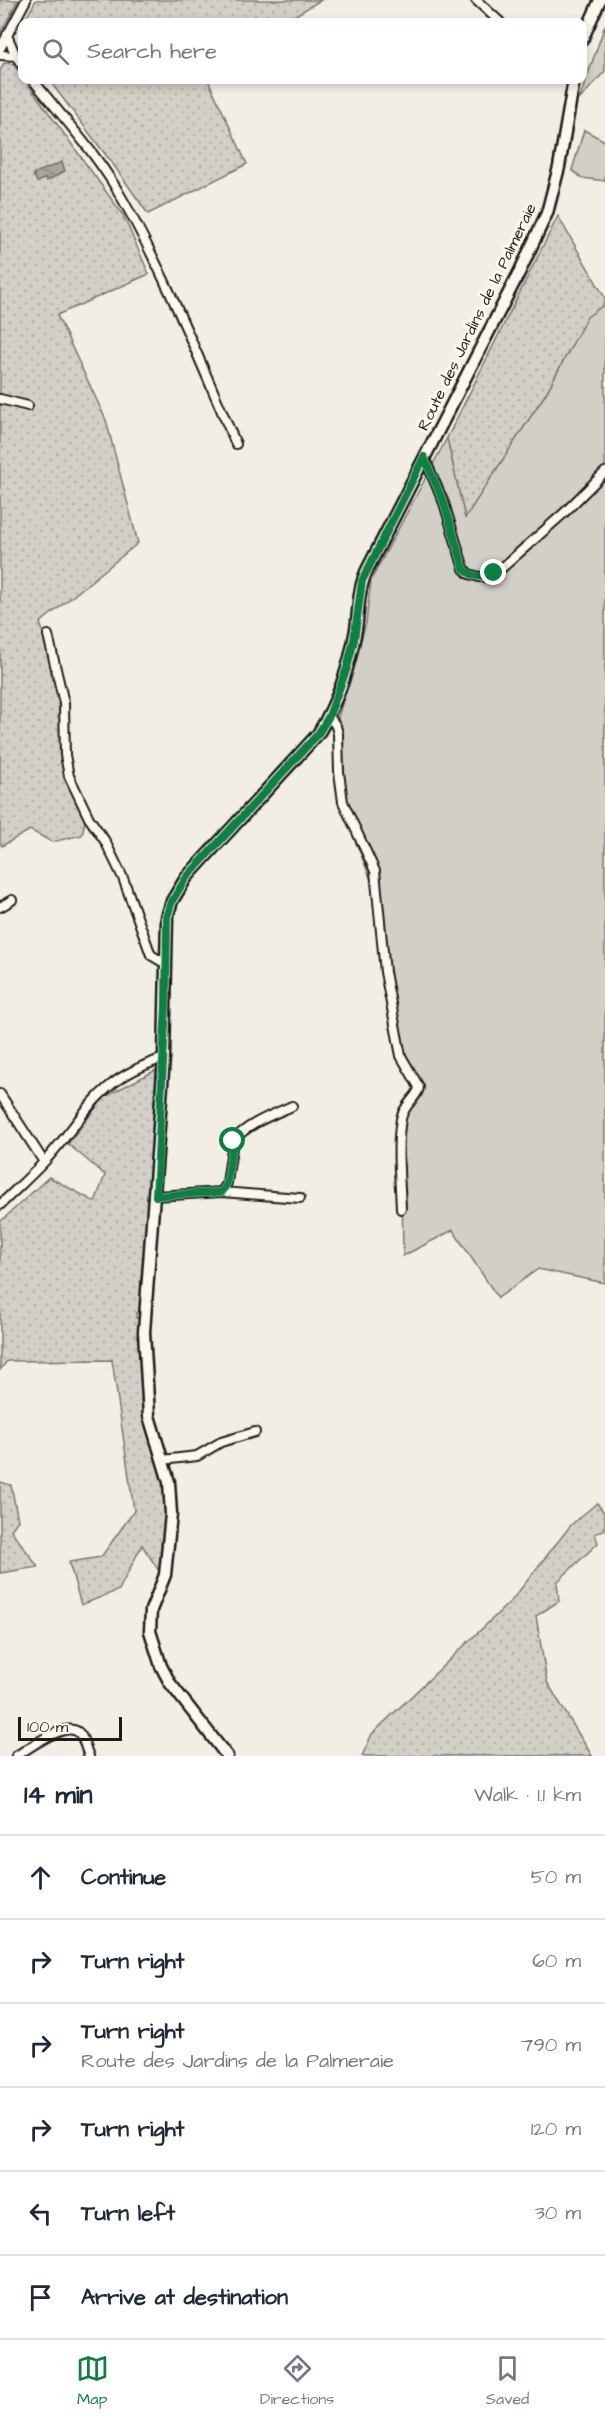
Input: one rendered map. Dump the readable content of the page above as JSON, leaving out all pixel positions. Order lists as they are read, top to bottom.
{
  "streets": {
    "street": ["Route des Jardins de la Palmeraie"]
  },
  "scale_bar": "100 m",
  "page": {
    "search": "Search here",
    "scale": "100 m",
    "heading": ["14 min", "Walk · 1.1 km"],
    "list": [
      ["Continue", "50 m"],
      ["Turn right", "60 m"],
      ["Turn right", "Route des Jardins de la Palmeraie", "790 m"],
      ["Turn right", "120 m"],
      ["Turn left", "30 m"],
      "Arrive at destination"
    ],
    "nav": ["Map", "Directions", "Saved"]
  }
}
